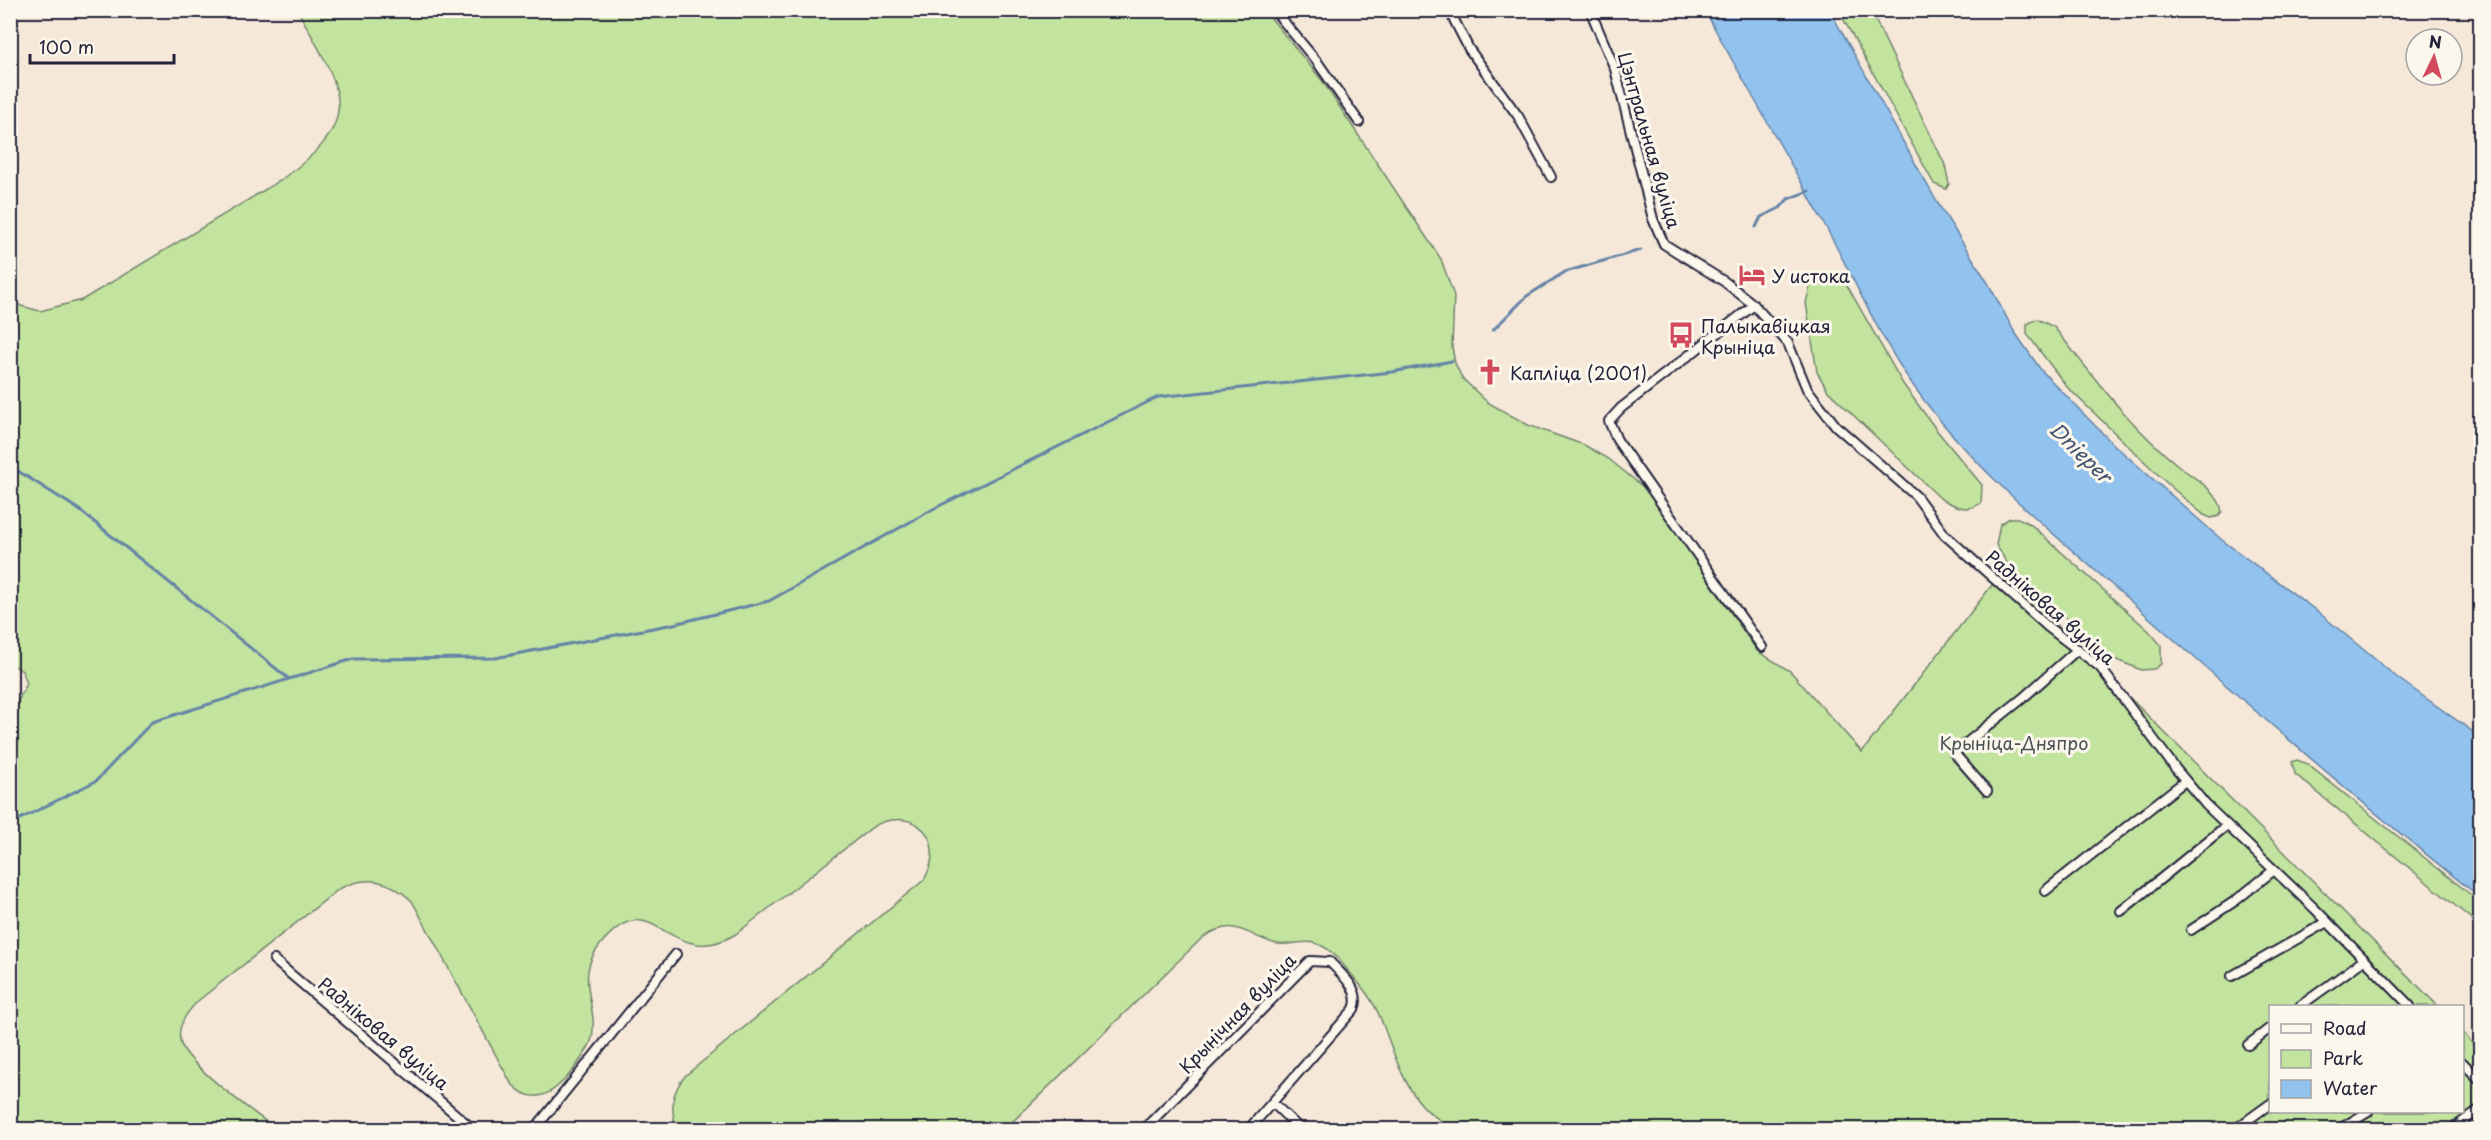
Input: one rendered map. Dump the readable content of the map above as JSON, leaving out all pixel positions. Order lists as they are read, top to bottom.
{
  "streets": {
    "street": ["Цэнтральная вуліца", "Радніковая вуліца", "Крынічная вуліца"]
  },
  "crossings": [
    ["Цэнтральная вуліца", "Радніковая вуліца"]
  ],
  "water": ["Dnieper"],
  "parks": ["Крыніца-Дняпро"],
  "places": {
    "hotel": ["У истока"],
    "bus stop": ["Палыкавіцкая Крыніца"],
    "church": ["Капліца (2001)"]
  },
  "legend": ["Road", "Park", "Water"],
  "scale_bar": "100 m",
  "north": "top"
}
